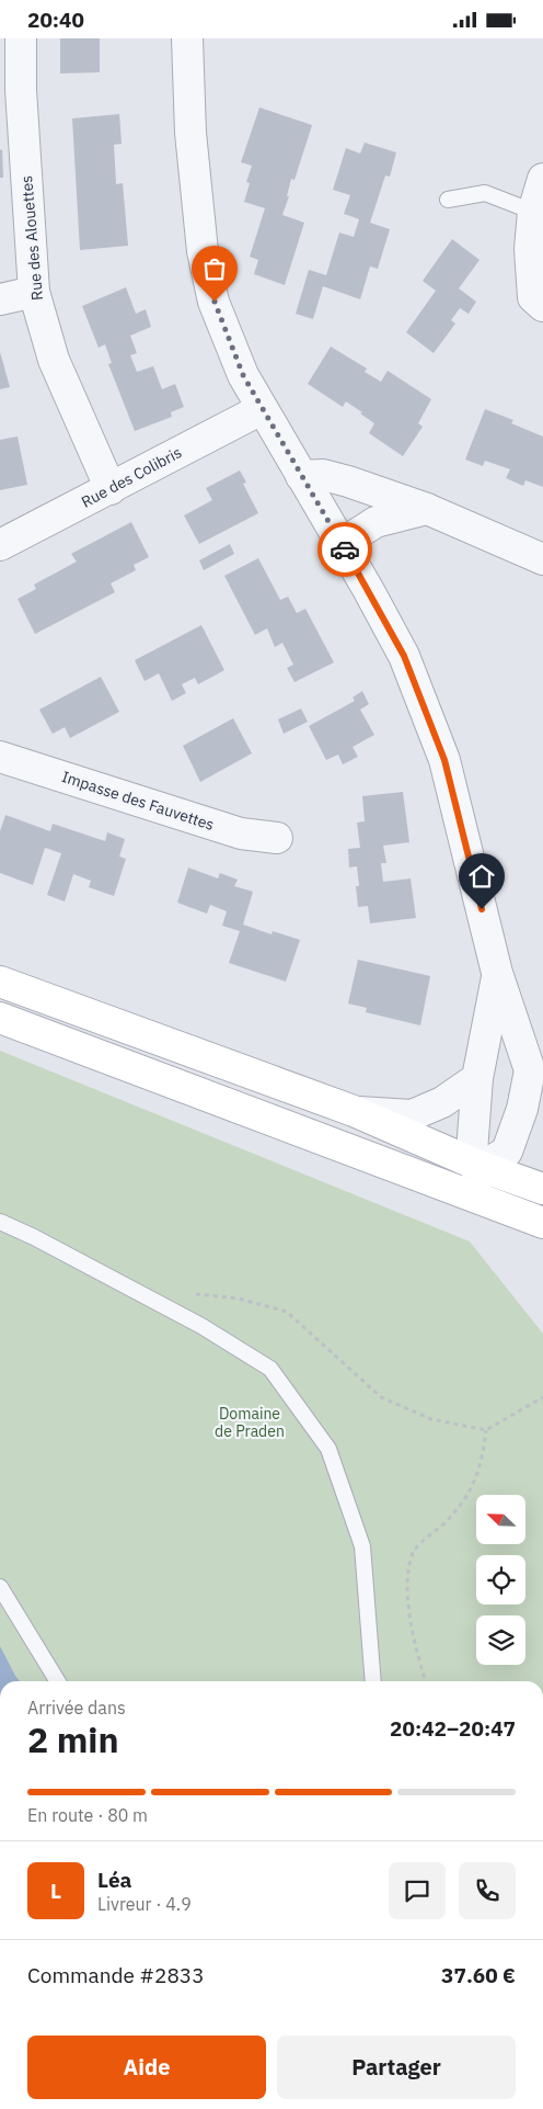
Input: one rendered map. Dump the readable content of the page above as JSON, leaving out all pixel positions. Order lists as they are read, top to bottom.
{
  "streets": {
    "street": ["Rue des Alouettes", "Rue des Colibris", "Impasse des Fauvettes"]
  },
  "crossings": [
    ["Rue des Alouettes", "Rue des Colibris"]
  ],
  "parks": ["Domaine de Praden"],
  "north": "top left",
  "page": {
    "status": "20:40",
    "heading": ["2 min", "Arrivée dans", "20:42–20:47"],
    "panel": [
      "Léa",
      "Livreur · 4.9",
      "Commande #2833",
      "37.60 €"
    ],
    "bar": "En route · 80 m",
    "round": "L",
    "buttons": ["Aide", "Partager"]
  }
}
